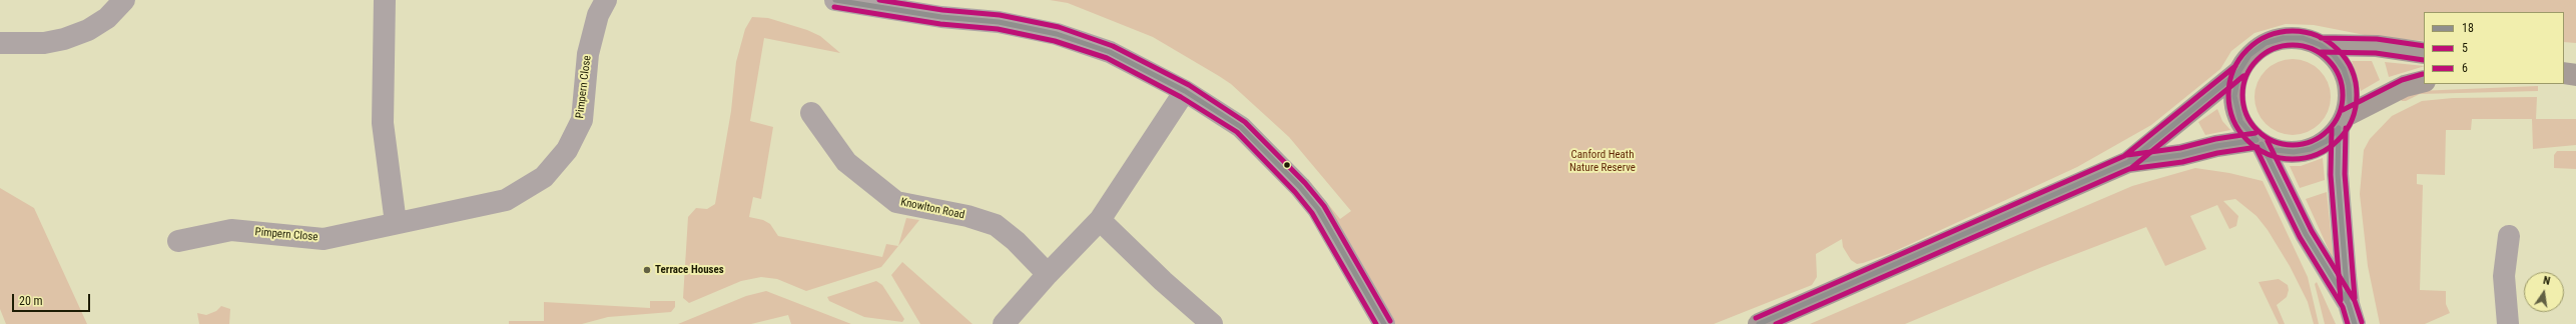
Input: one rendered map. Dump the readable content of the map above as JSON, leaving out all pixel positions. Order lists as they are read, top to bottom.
{
  "streets": {
    "street": ["Pimpern Close", "Knowlton Road"]
  },
  "parks": ["Canford Heath Nature Reserve"],
  "places": ["Terrace Houses"],
  "lines": ["transit line 18", "transit line 6", "transit line 5"],
  "legend": ["18", "5", "6"],
  "scale_bar": "20 m",
  "north": "top"
}
